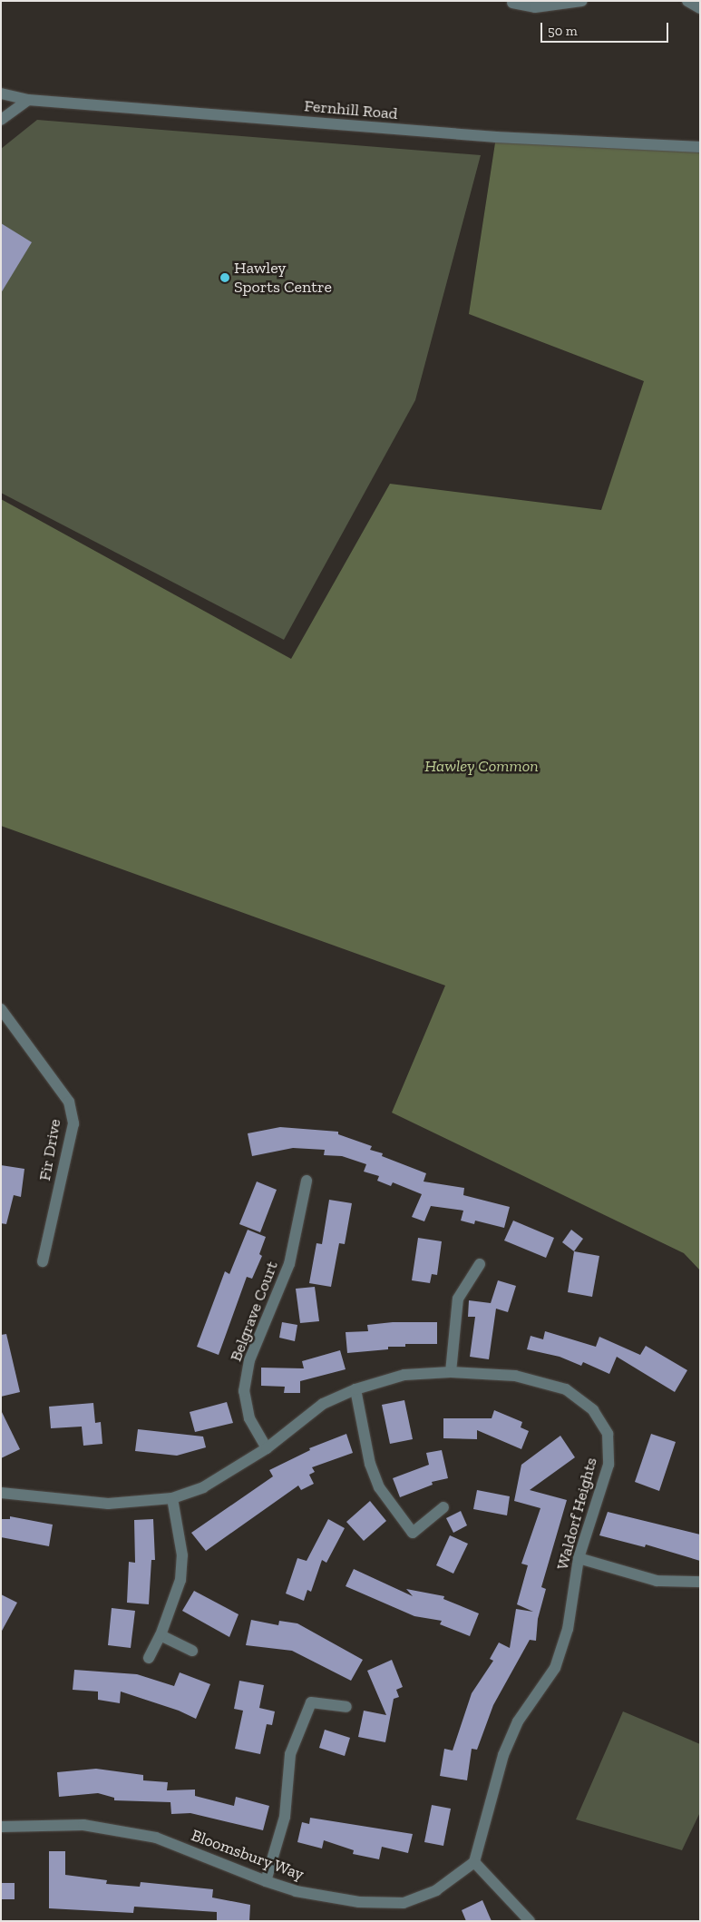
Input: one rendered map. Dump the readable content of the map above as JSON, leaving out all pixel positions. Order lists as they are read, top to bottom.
{
  "streets": {
    "street": [
      "Fernhill Road",
      "Fir Drive",
      "Belgrave Court",
      "Waldorf Heights",
      "Bloomsbury Way"
    ]
  },
  "crossings": [
    ["Belgrave Court", "Waldorf Heights"],
    ["Waldorf Heights", "Bloomsbury Way"]
  ],
  "parks": ["Hawley Common"],
  "places": ["Hawley Sports Centre"],
  "scale_bar": "50 m"
}
